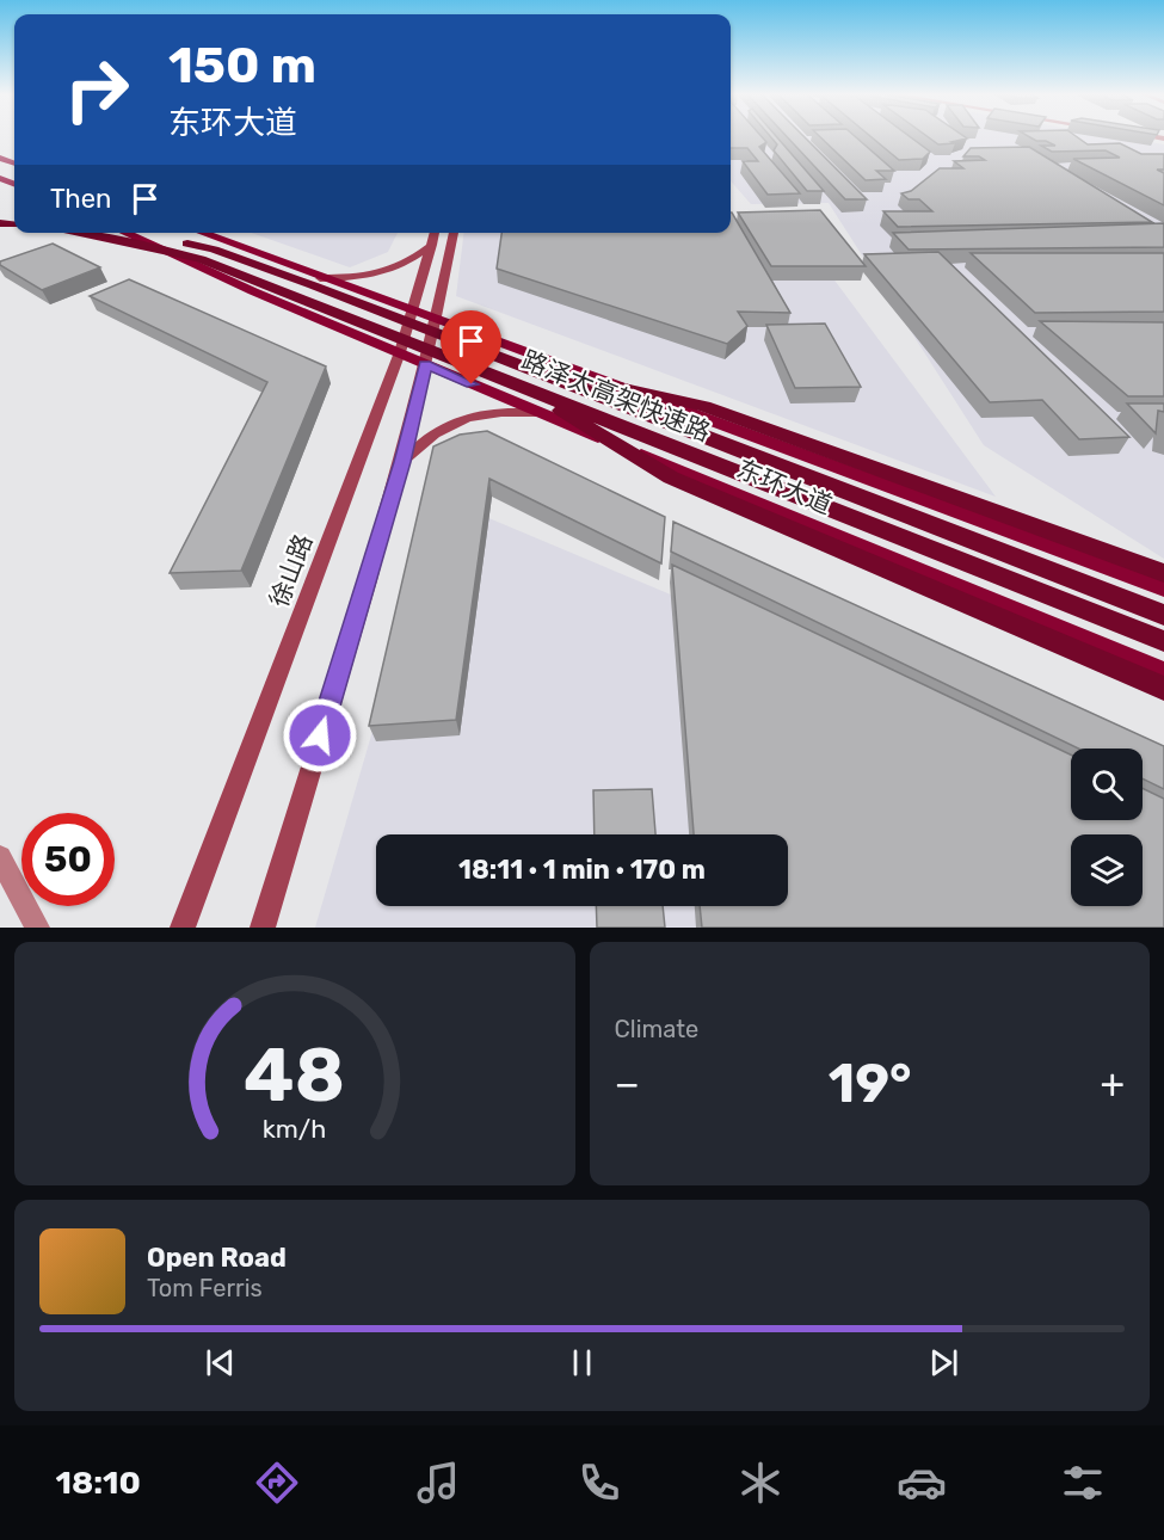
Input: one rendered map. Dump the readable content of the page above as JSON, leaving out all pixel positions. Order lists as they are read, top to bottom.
{
  "streets": {
    "highway": ["路泽太高架快速路"],
    "main road": ["东环大道", "徐山路"]
  },
  "crossings": [
    ["东环大道", "徐山路"]
  ],
  "page": {
    "turn": ["150 m", "东环大道"],
    "then": "Then",
    "limit": "50",
    "trip": "18:11 · 1 min · 170 m",
    "tile": "Climate",
    "heat": ["−", "19°", "+"],
    "song": ["Open Road", "Tom Ferris"],
    "tabs": "18:10",
    "gauge": ["48", "km/h"]
  }
}
